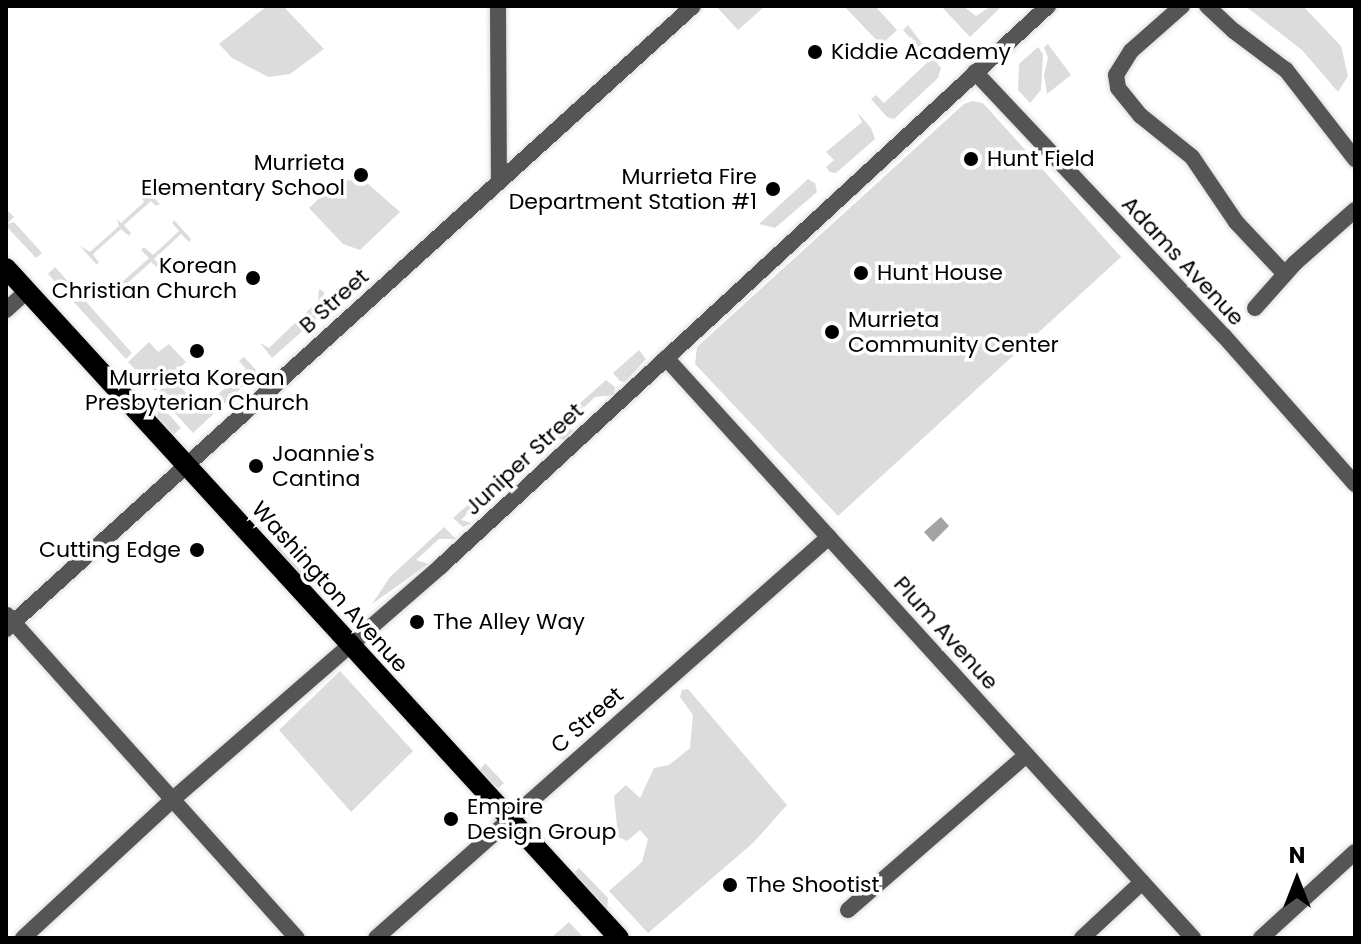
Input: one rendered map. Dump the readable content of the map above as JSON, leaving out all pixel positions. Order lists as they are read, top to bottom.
{
  "streets": {
    "main road": ["Washington Avenue"],
    "street": [
      "Adams Avenue",
      "B Street",
      "Juniper Street",
      "Plum Avenue",
      "C Street"
    ]
  },
  "crossings": [
    ["Adams Avenue", "Juniper Street"],
    ["B Street", "Washington Avenue"],
    ["Juniper Street", "Washington Avenue"],
    ["Juniper Street", "Plum Avenue"],
    ["Washington Avenue", "C Street"],
    ["Plum Avenue", "C Street"]
  ],
  "places": [
    "Kiddie Academy",
    "Hunt Field",
    "Murrieta Elementary School",
    "Murrieta Fire Department Station #1",
    "Hunt House",
    "Korean Christian Church",
    "Murrieta Community Center",
    "Murrieta Korean Presbyterian Church",
    "Joannie's Cantina",
    "Cutting Edge",
    "The Alley Way",
    "Empire Design Group",
    "The Shootist"
  ],
  "north": "top"
}
